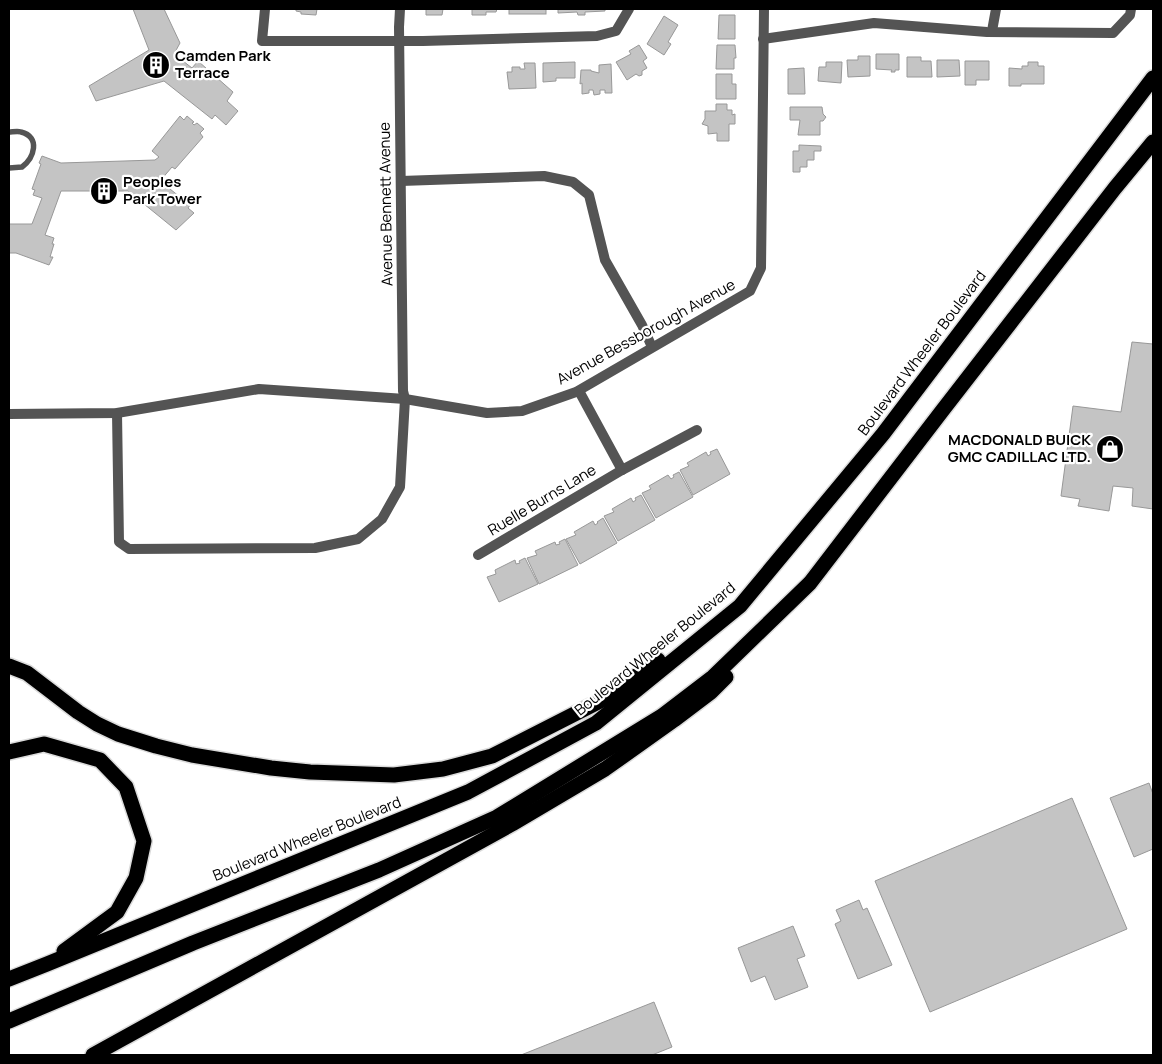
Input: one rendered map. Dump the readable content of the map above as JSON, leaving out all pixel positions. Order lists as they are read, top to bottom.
{
  "streets": {
    "highway": ["Boulevard Wheeler Boulevard"],
    "street": ["Avenue Bennett Avenue", "Avenue Bessborough Avenue", "Ruelle Burns Lane"]
  },
  "crossings": [
    ["Avenue Bennett Avenue", "Avenue Bessborough Avenue"]
  ],
  "places": {
    "building": ["Camden Park Terrace", "Peoples Park Tower"],
    "shop": ["MACDONALD BUICK GMC CADILLAC LTD."]
  }
}
